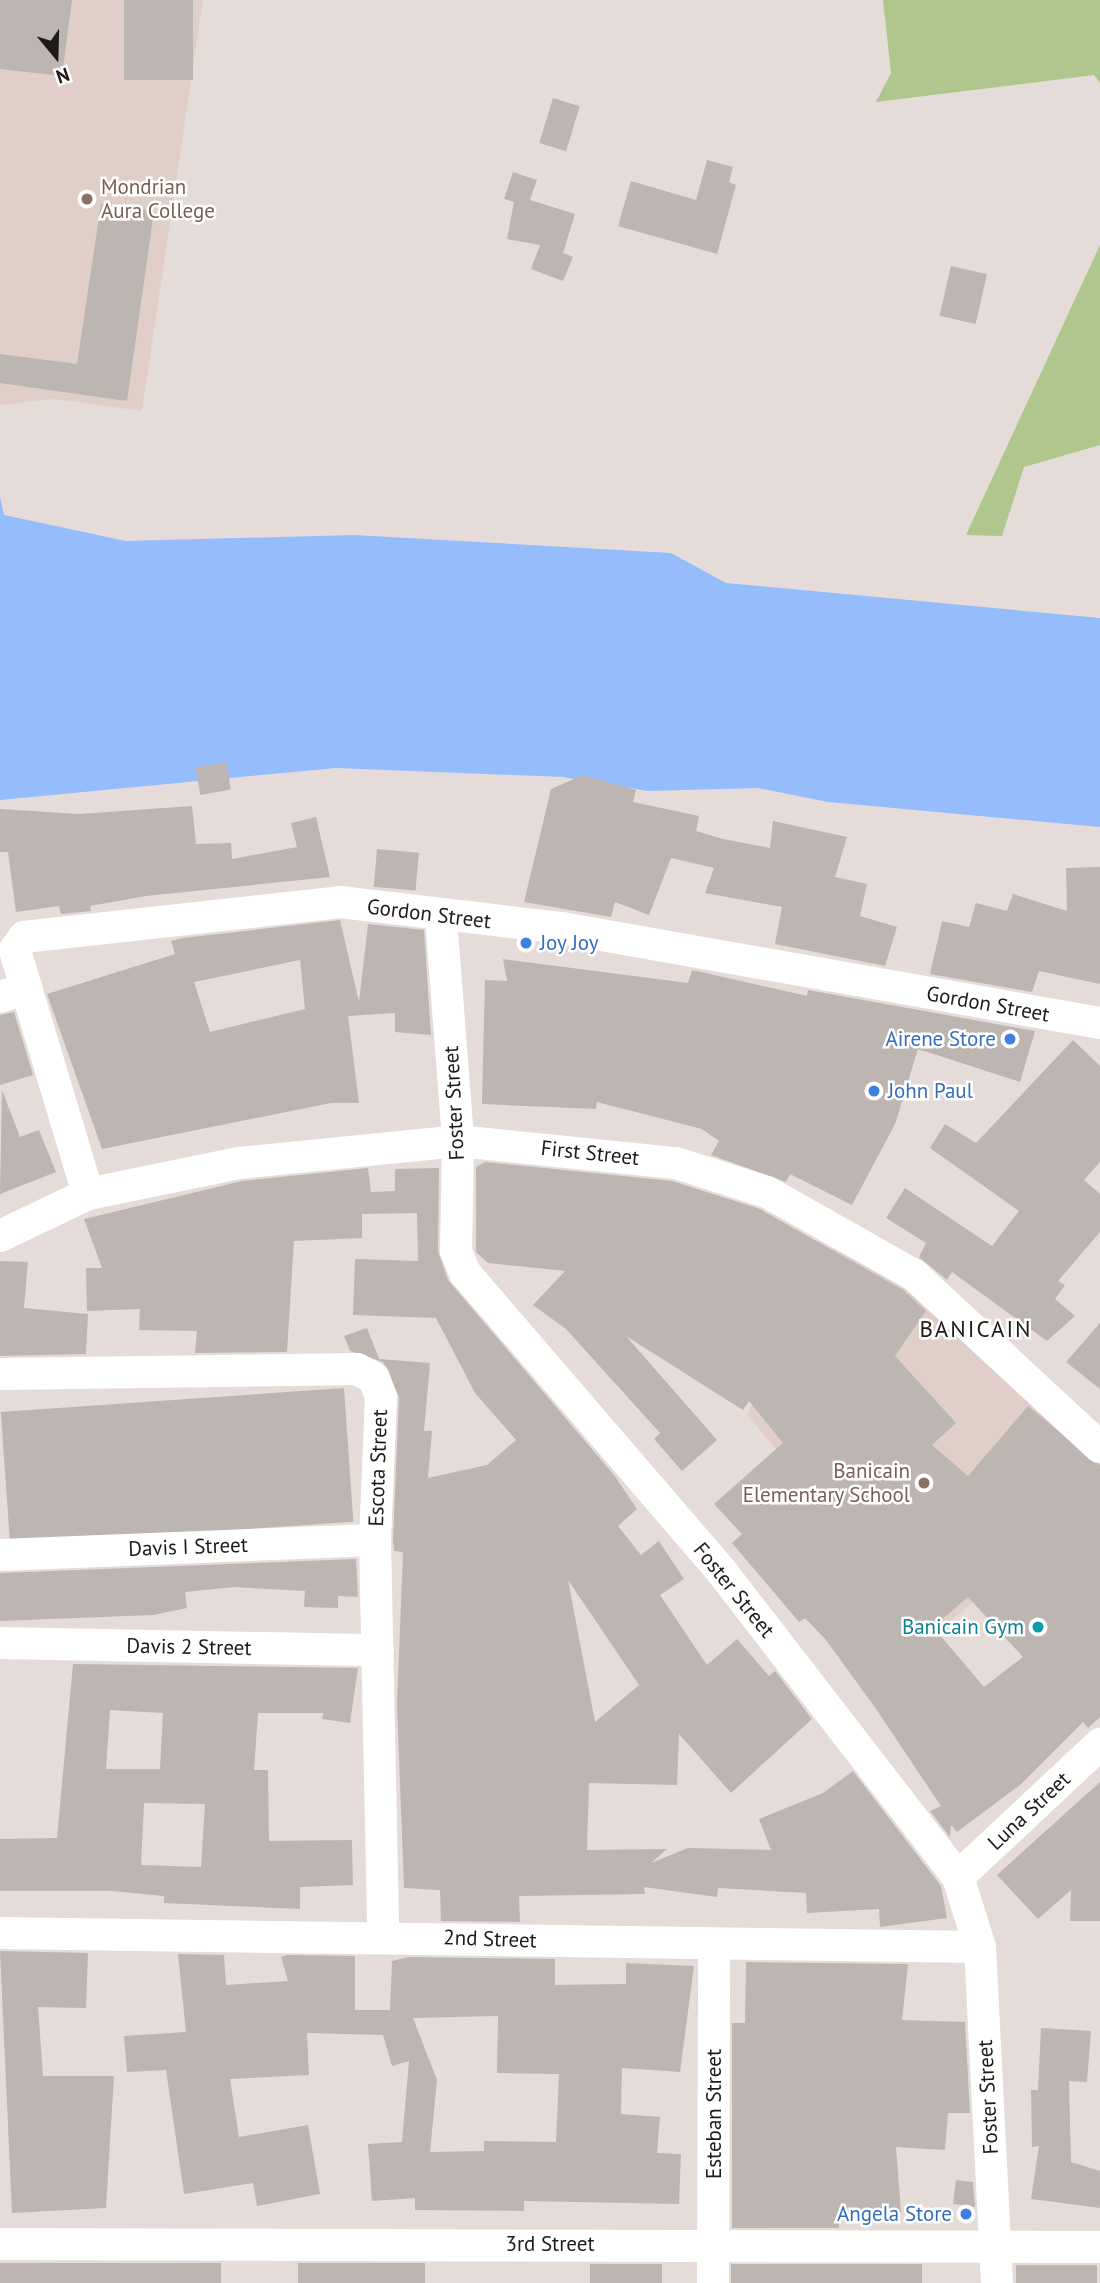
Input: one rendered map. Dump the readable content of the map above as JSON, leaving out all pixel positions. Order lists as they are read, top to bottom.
{
  "streets": {
    "street": [
      "Gordon Street",
      "Foster Street",
      "First Street",
      "Escota Street",
      "Davis I Street",
      "Davis 2 Street",
      "Luna Street",
      "2nd Street",
      "Esteban Street",
      "3rd Street"
    ]
  },
  "crossings": [
    ["Gordon Street", "Foster Street"],
    ["Gordon Street", "First Street"],
    ["Foster Street", "First Street"],
    ["Foster Street", "Luna Street"],
    ["Foster Street", "2nd Street"],
    ["Foster Street", "3rd Street"],
    ["Escota Street", "Davis I Street"],
    ["Escota Street", "Davis 2 Street"],
    ["Escota Street", "2nd Street"],
    ["2nd Street", "Esteban Street"],
    ["Esteban Street", "3rd Street"]
  ],
  "districts": ["BANICAIN"],
  "places": [
    "Mondrian Aura College",
    "Joy Joy",
    "Airene Store",
    "John Paul",
    "Banicain Elementary School",
    "Banicain Gym",
    "Angela Store"
  ],
  "north": "bottom"
}
